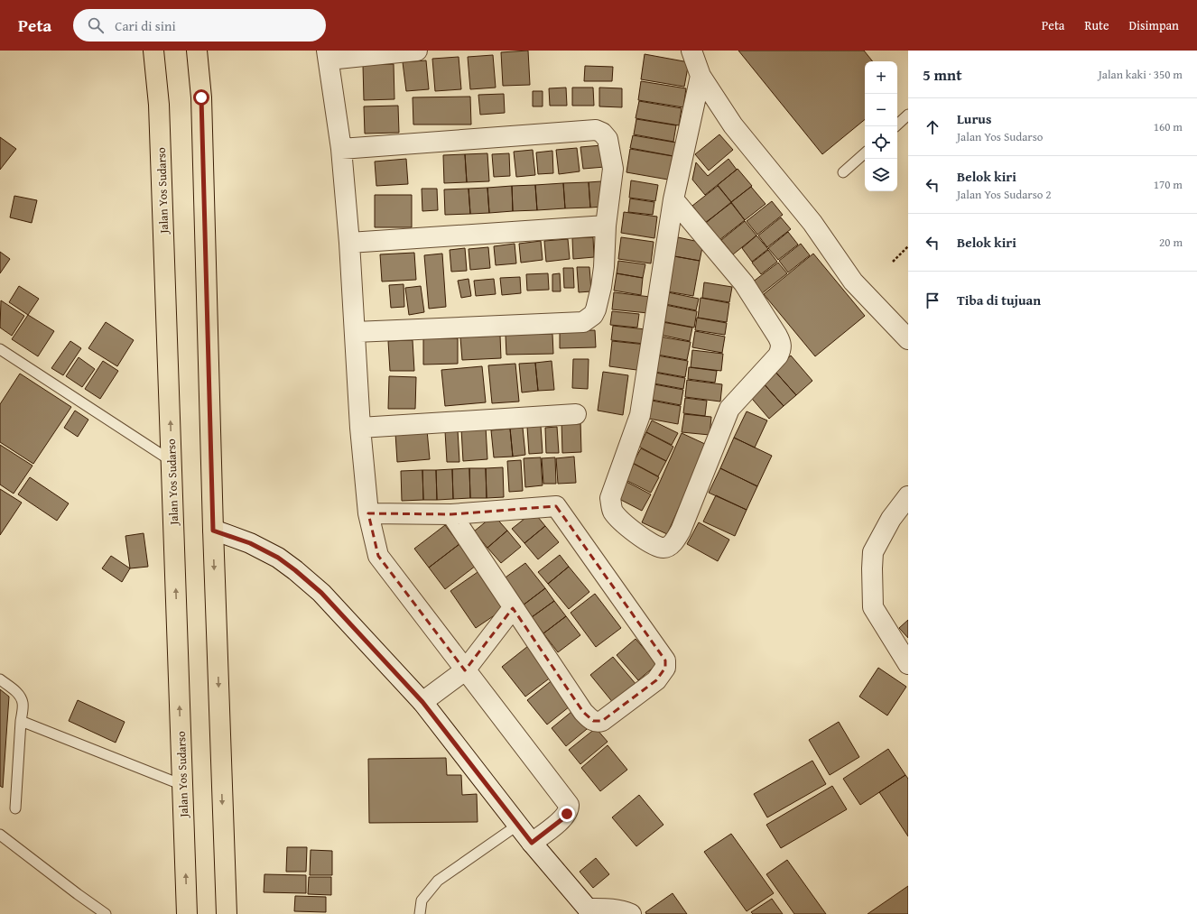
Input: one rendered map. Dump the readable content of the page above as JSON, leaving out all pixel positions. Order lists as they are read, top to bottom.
{
  "streets": {
    "main road": ["Jalan Yos Sudarso"]
  },
  "page": {
    "header": "Peta",
    "search": "Cari di sini",
    "nav": ["Peta", "Rute", "Disimpan"],
    "heading": ["5 mnt", "Jalan kaki · 350 m"],
    "map_buttons": ["+", "−"],
    "list": [
      ["Lurus", "Jalan Yos Sudarso", "160 m"],
      ["Belok kiri", "Jalan Yos Sudarso 2", "170 m"],
      ["Belok kiri", "20 m"],
      "Tiba di tujuan"
    ]
  }
}
